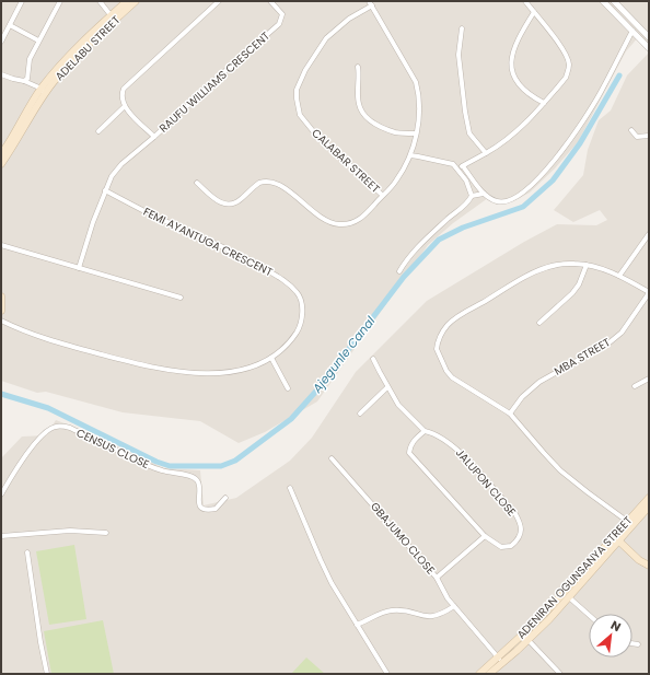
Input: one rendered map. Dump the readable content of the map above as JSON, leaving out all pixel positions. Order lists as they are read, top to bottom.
{
  "streets": {
    "main road": ["ADELABU STREET", "ADENIRAN OGUNSANYA STREET"],
    "street": [
      "RAUFU WILLIAMS CRESCENT",
      "CALABAR STREET",
      "FEMI AYANTUGA CRESCENT",
      "MBA STREET",
      "CENSUS CLOSE",
      "JALUPON CLOSE",
      "GBAJUMO CLOSE"
    ]
  },
  "crossings": [
    ["GBAJUMO CLOSE", "ADENIRAN OGUNSANYA STREET"]
  ],
  "water": ["Ajegunle Canal"],
  "north": "top right"
}
